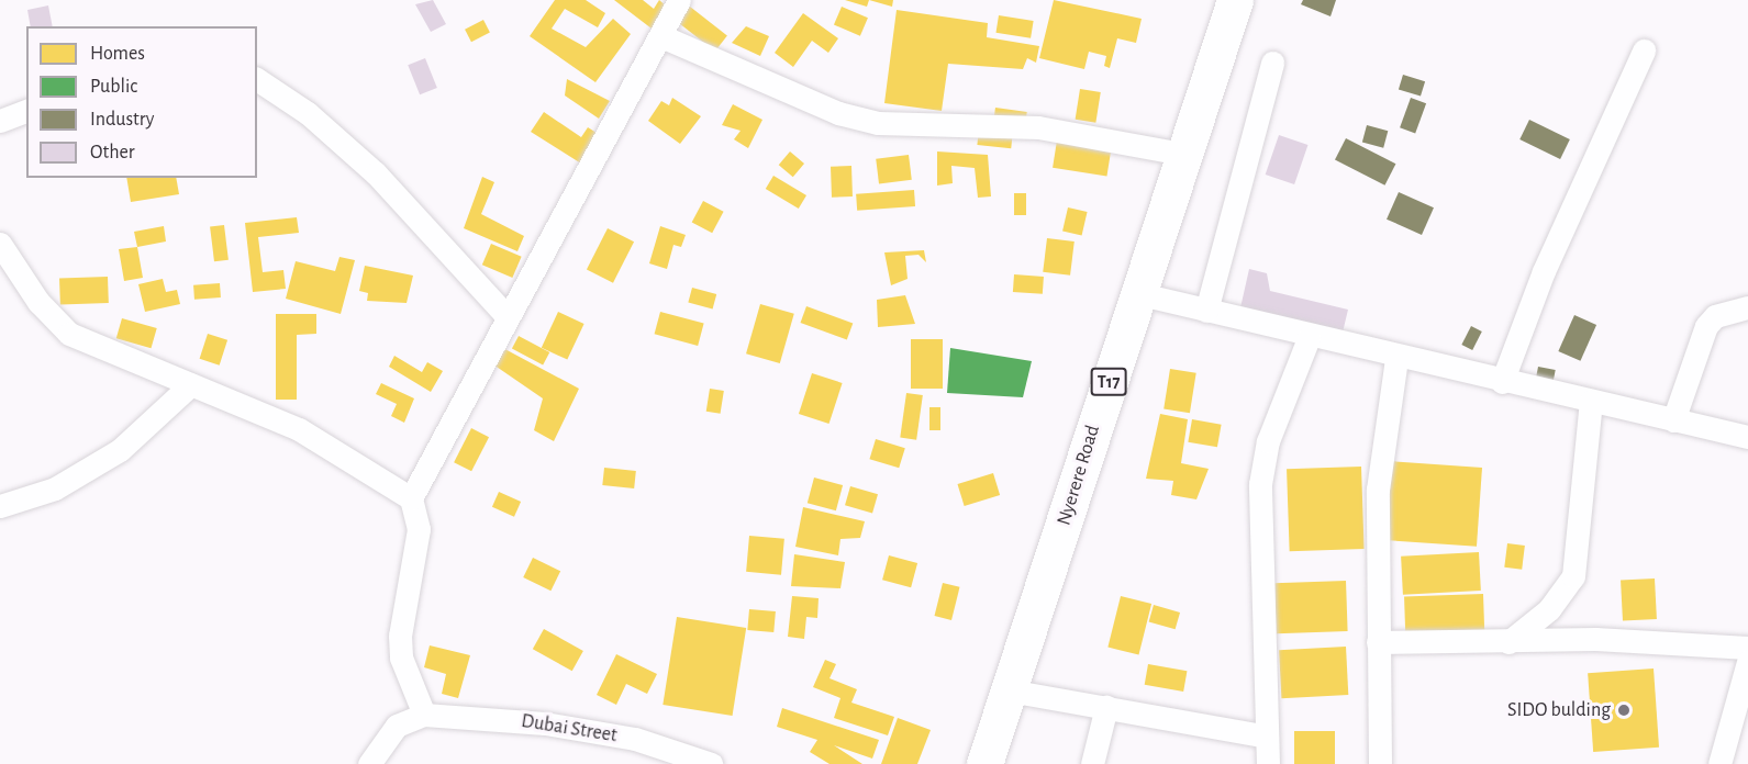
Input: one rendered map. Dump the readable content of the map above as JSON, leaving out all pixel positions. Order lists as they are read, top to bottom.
{
  "streets": {
    "main road": ["T17", "Nyerere Road"],
    "street": ["Dubai Street"]
  },
  "places": ["SIDO bulding"],
  "legend": [
    "Homes",
    "Public",
    "Industry",
    "Other"
  ]
}
